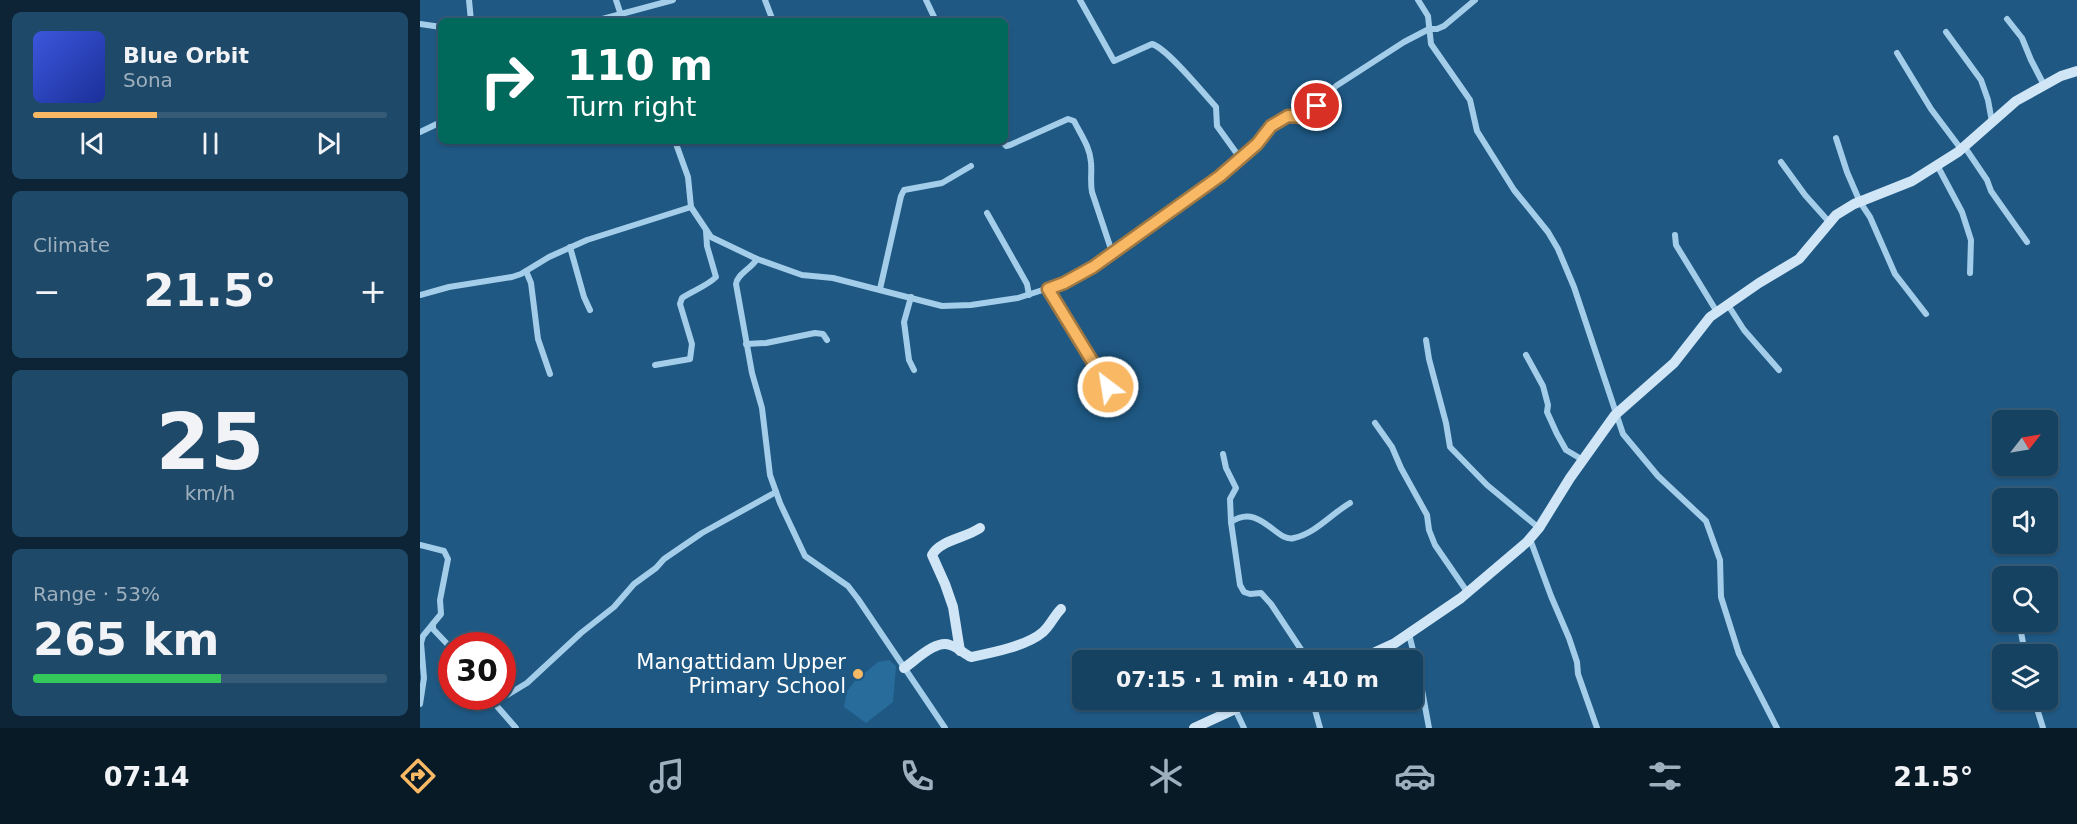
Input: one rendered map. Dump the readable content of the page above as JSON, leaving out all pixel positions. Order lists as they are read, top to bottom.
{
  "places": ["Mangattidam Upper Primary School"],
  "north": "top right",
  "page": {
    "turn": ["110 m", "Turn right"],
    "song": ["Blue Orbit", "Sona"],
    "tile": [
      "Climate",
      ["25", "km/h"],
      ["Range · 53%", "265 km"]
    ],
    "heat": ["−", "21.5°", "+"],
    "limit": "30",
    "trip": "07:15 · 1 min · 410 m",
    "tabs": ["07:14", "21.5°"]
  }
}
